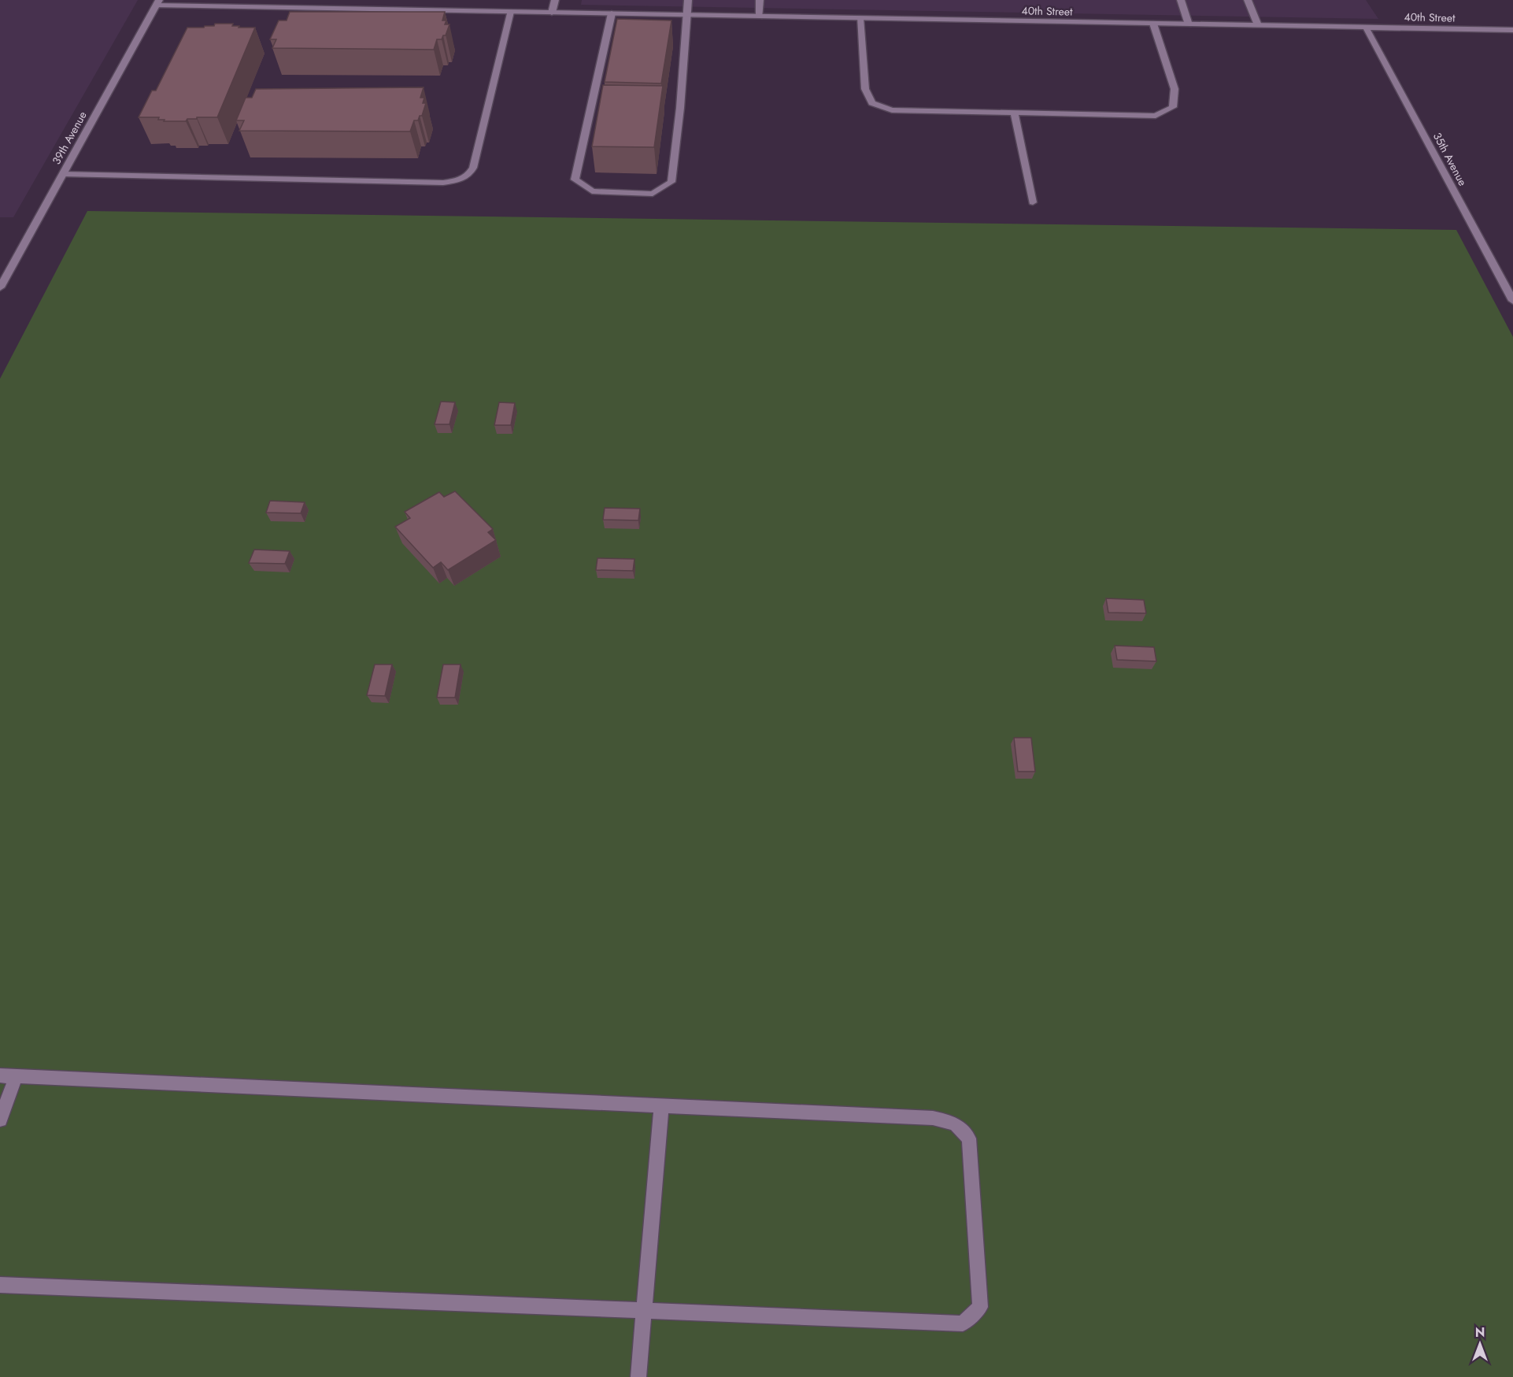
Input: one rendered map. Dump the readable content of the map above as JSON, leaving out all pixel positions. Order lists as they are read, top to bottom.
{
  "streets": {
    "street": ["40th Street", "39th Avenue", "35th Avenue"]
  },
  "crossings": [
    ["40th Street", "39th Avenue"],
    ["40th Street", "35th Avenue"]
  ],
  "north": "top"
}
